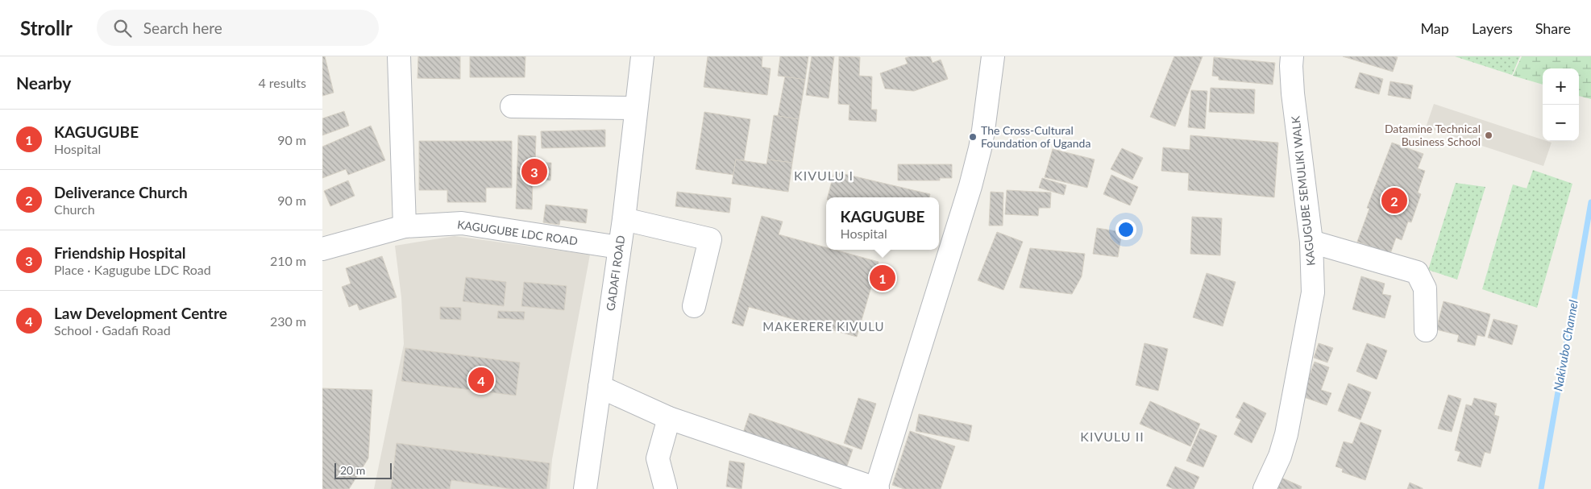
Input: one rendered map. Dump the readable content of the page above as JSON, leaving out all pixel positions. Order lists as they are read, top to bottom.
{
  "streets": {
    "street": ["KAGUGUBE SEMULIKI WALK", "KAGUGUBE LDC ROAD", "GADAFI ROAD"]
  },
  "crossings": [
    ["KAGUGUBE LDC ROAD", "GADAFI ROAD"]
  ],
  "districts": ["KIVULU I", "MAKERERE KIVULU", "KIVULU II"],
  "water": ["Nakivubo Channel"],
  "places": ["Datamine Technical Business School", "The Cross-Cultural Foundation of Uganda"],
  "scale_bar": "20 m",
  "page": {
    "header": "Strollr",
    "search": "Search here",
    "nav": ["Map", "Layers", "Share"],
    "heading": ["Nearby", "4 results"],
    "map_buttons": ["+", "−"],
    "list": [
      {
        "mark": "1",
        "name": "KAGUGUBE",
        "note": "Hospital",
        "value": "90 m"
      },
      {
        "mark": "2",
        "name": "Deliverance Church",
        "note": "Church",
        "value": "90 m"
      },
      {
        "mark": "3",
        "name": "Friendship Hospital",
        "note": "Place · Kagugube LDC Road",
        "value": "210 m"
      },
      {
        "mark": "4",
        "name": "Law Development Centre",
        "note": "School · Gadafi Road",
        "value": "230 m"
      }
    ],
    "pins": [
      "3",
      "2",
      "1",
      "4"
    ],
    "popup": ["KAGUGUBE", "Hospital"],
    "scale": "20 m"
  }
}
